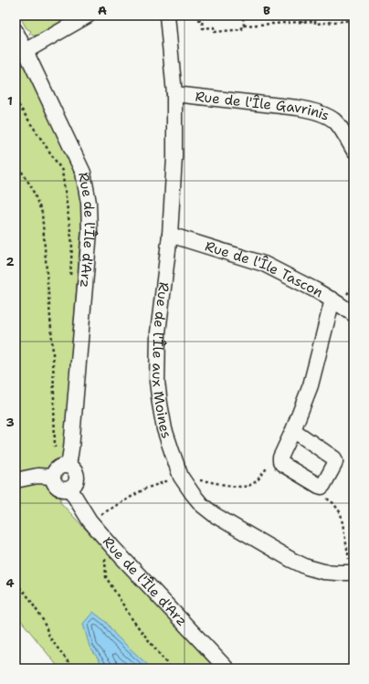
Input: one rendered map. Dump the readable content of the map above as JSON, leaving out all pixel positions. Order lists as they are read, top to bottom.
{
  "streets": {
    "street": [
      "Rue de l'Île Gavrinis",
      "Rue de l'Île d'Arz",
      "Rue de l'Île Tascon",
      "Rue de l'Île aux Moines"
    ]
  },
  "crossings": [
    ["Rue de l'Île Gavrinis", "Rue de l'Île aux Moines"],
    ["Rue de l'Île Tascon", "Rue de l'Île aux Moines"]
  ],
  "grid": {
    "columns": ["A", "B"],
    "rows": [
      "1",
      "2",
      "3",
      "4"
    ]
  }
}
